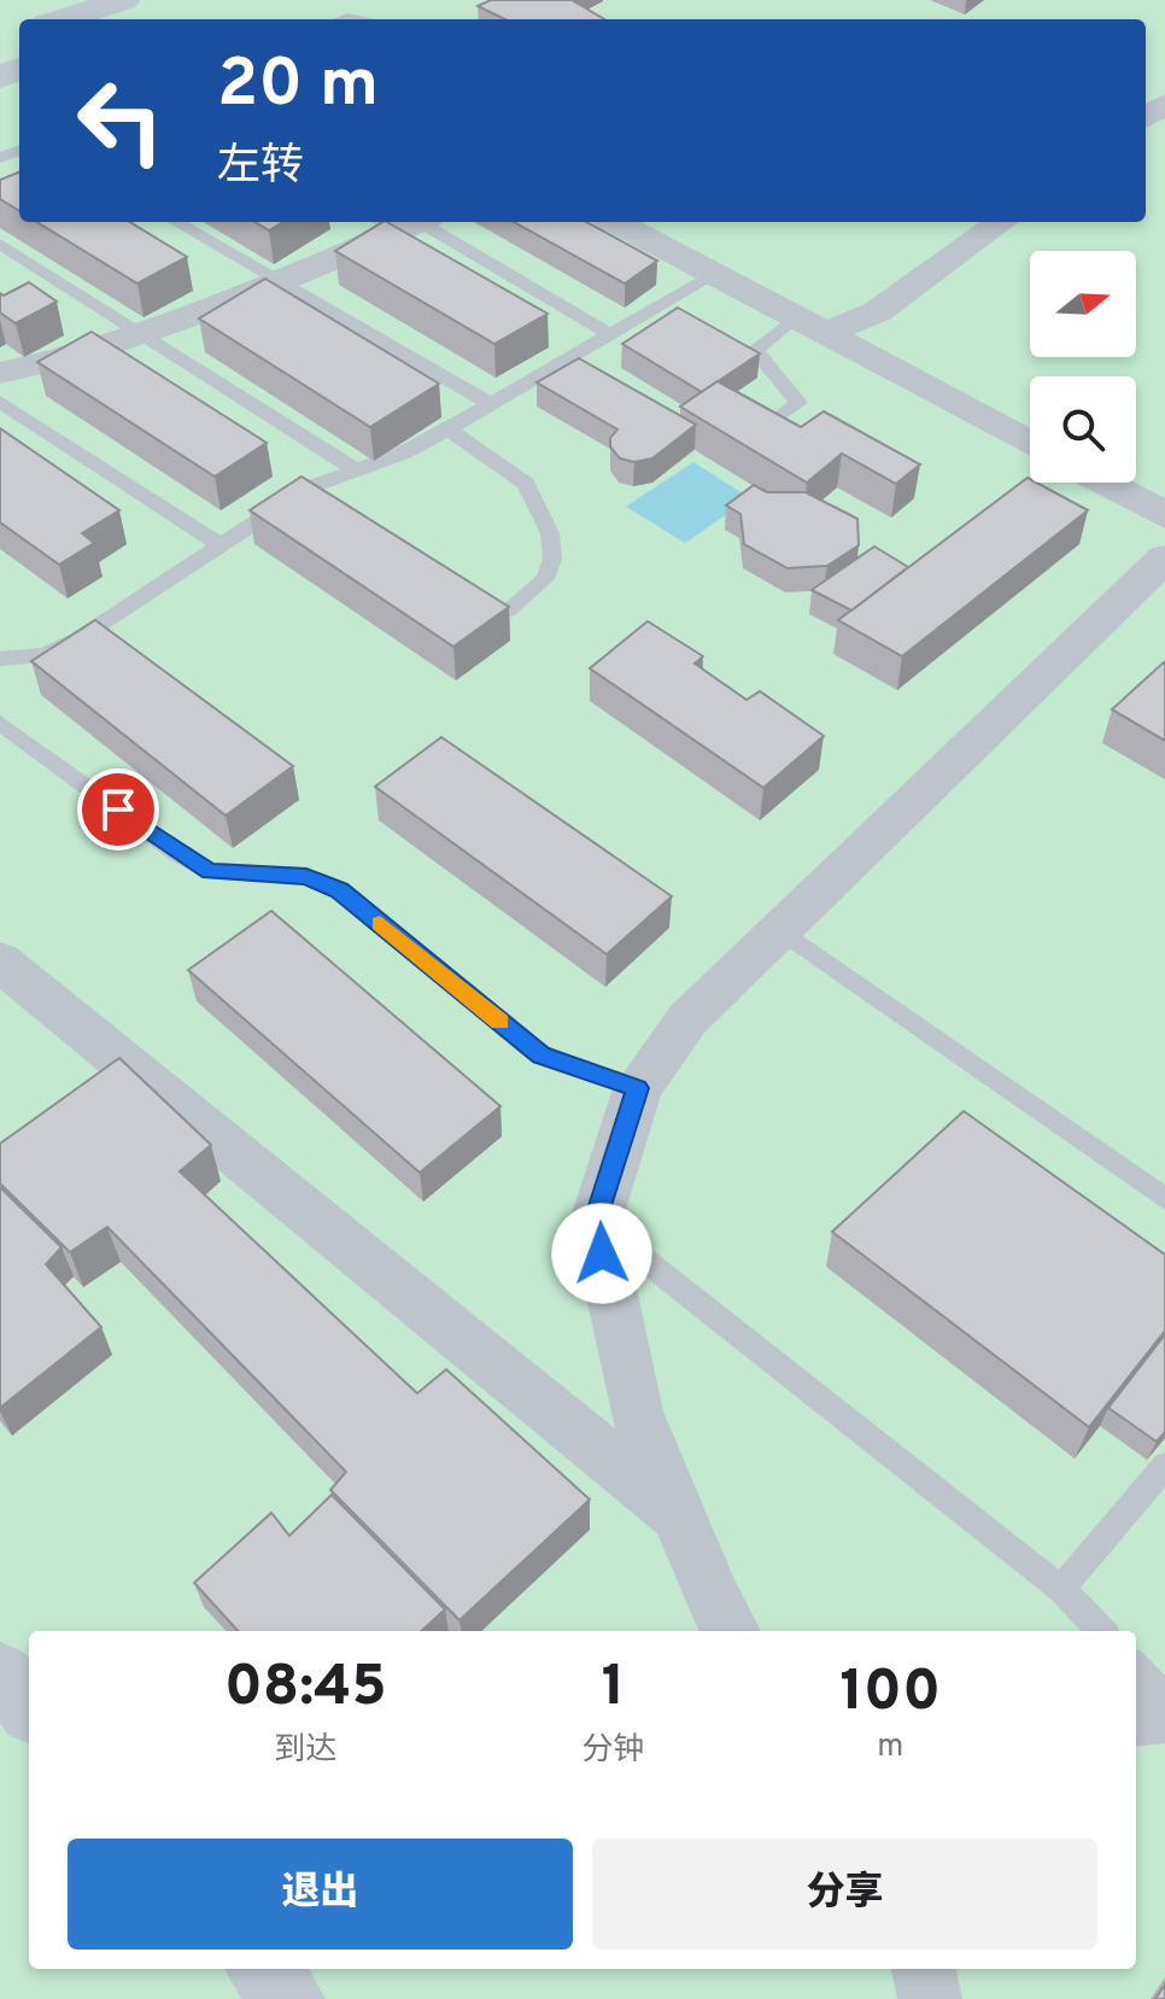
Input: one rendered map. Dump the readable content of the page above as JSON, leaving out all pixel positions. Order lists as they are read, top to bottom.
{
  "north": "right",
  "page": {
    "turn": ["20 m", "左转"],
    "eta": [
      "08:45",
      "到达",
      "1",
      "分钟",
      "100",
      "m"
    ],
    "buttons": ["退出", "分享"]
  }
}
